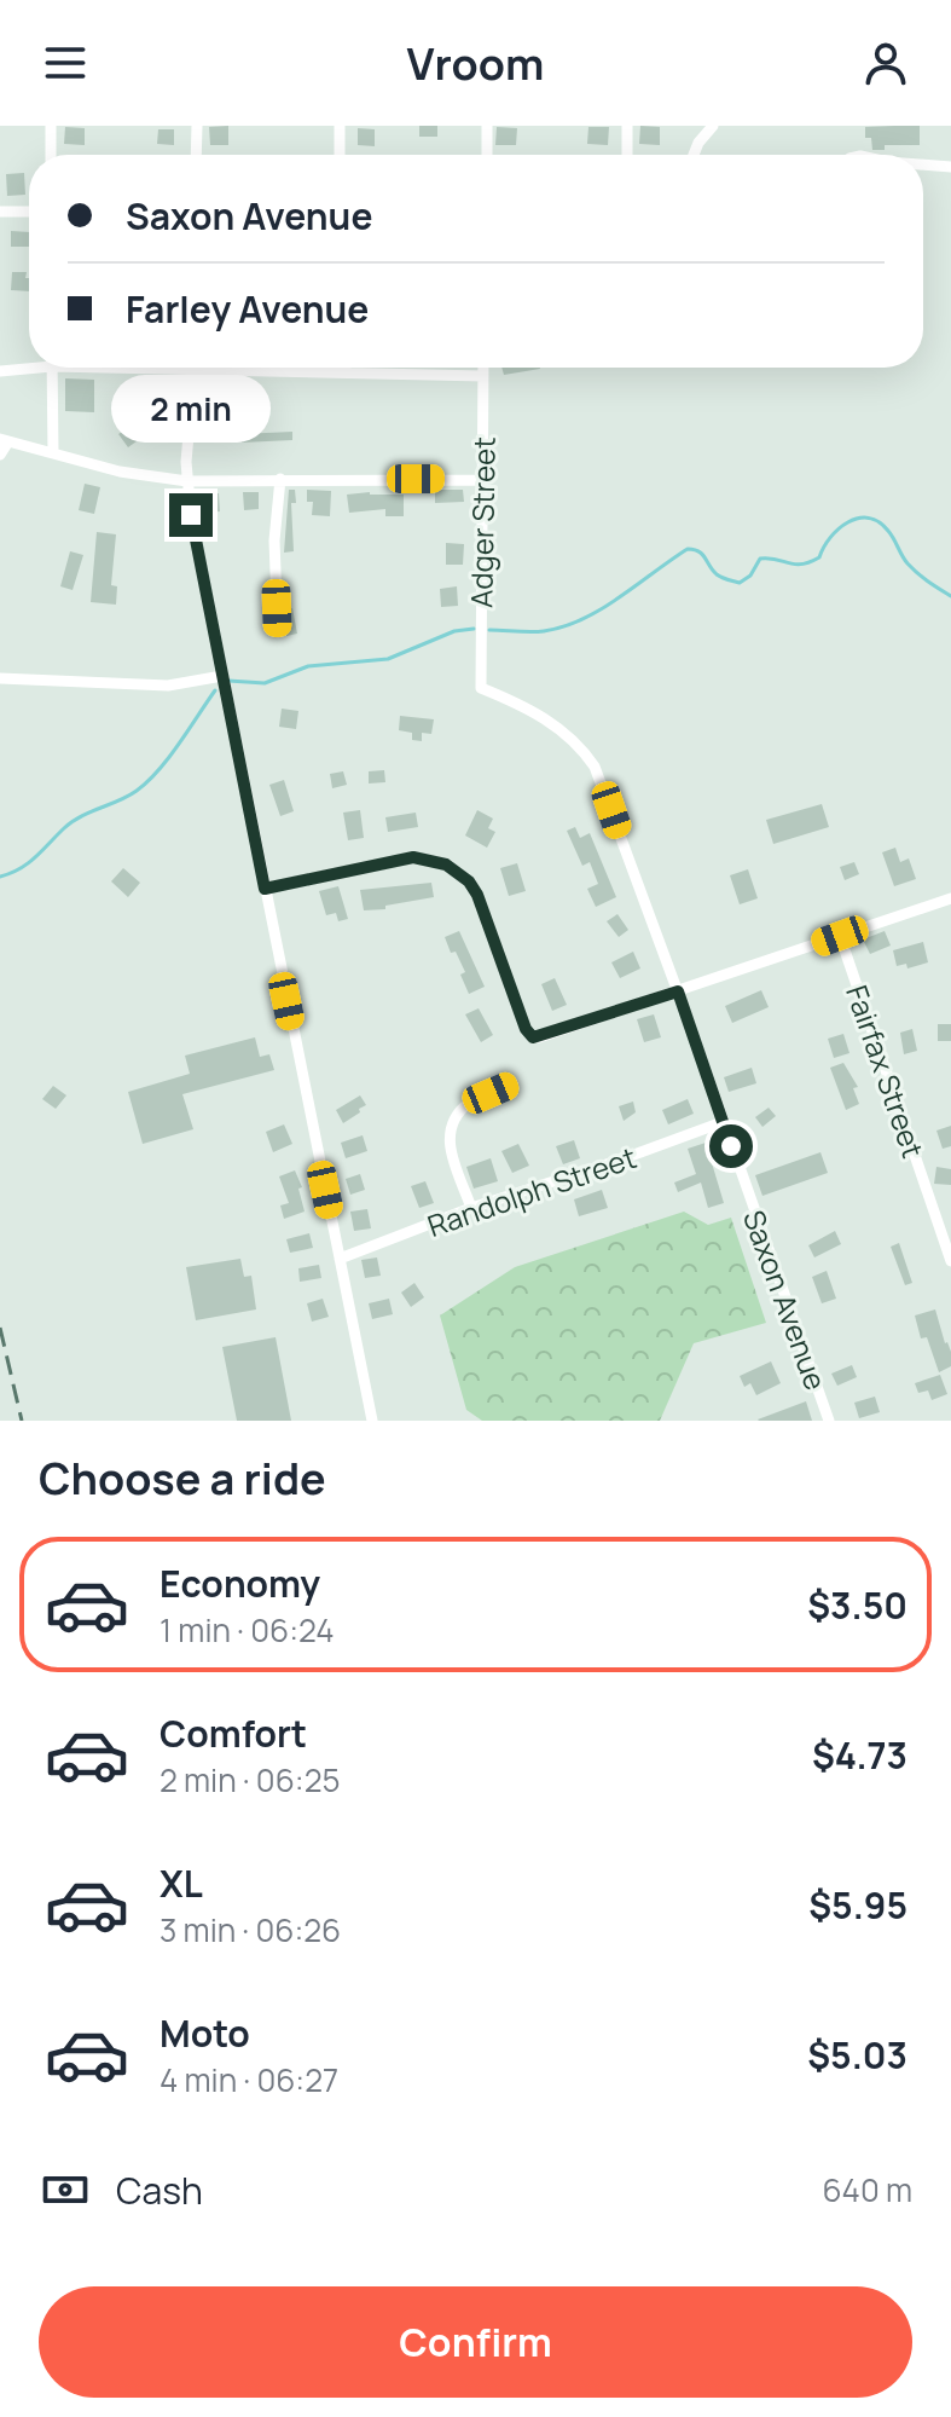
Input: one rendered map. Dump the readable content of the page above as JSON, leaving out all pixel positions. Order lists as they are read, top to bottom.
{
  "streets": {
    "street": [
      "Adger Street",
      "Fairfax Street",
      "Randolph Street",
      "Saxon Avenue"
    ]
  },
  "crossings": [
    ["Adger Street", "Saxon Avenue"],
    ["Randolph Street", "Saxon Avenue"]
  ],
  "page": {
    "header": "Vroom",
    "banner": ["Saxon Avenue", "Farley Avenue"],
    "bubble": "2 min",
    "heading": "Choose a ride",
    "list": [
      {
        "name": "Economy",
        "note": "1 min · 06:24",
        "value": "$3.50"
      },
      {
        "name": "Comfort",
        "note": "2 min · 06:25",
        "value": "$4.73"
      },
      {
        "name": "XL",
        "note": "3 min · 06:26",
        "value": "$5.95"
      },
      {
        "name": "Moto",
        "note": "4 min · 06:27",
        "value": "$5.03"
      }
    ],
    "pay": ["Cash", "640 m"],
    "buttons": "Confirm"
  }
}
